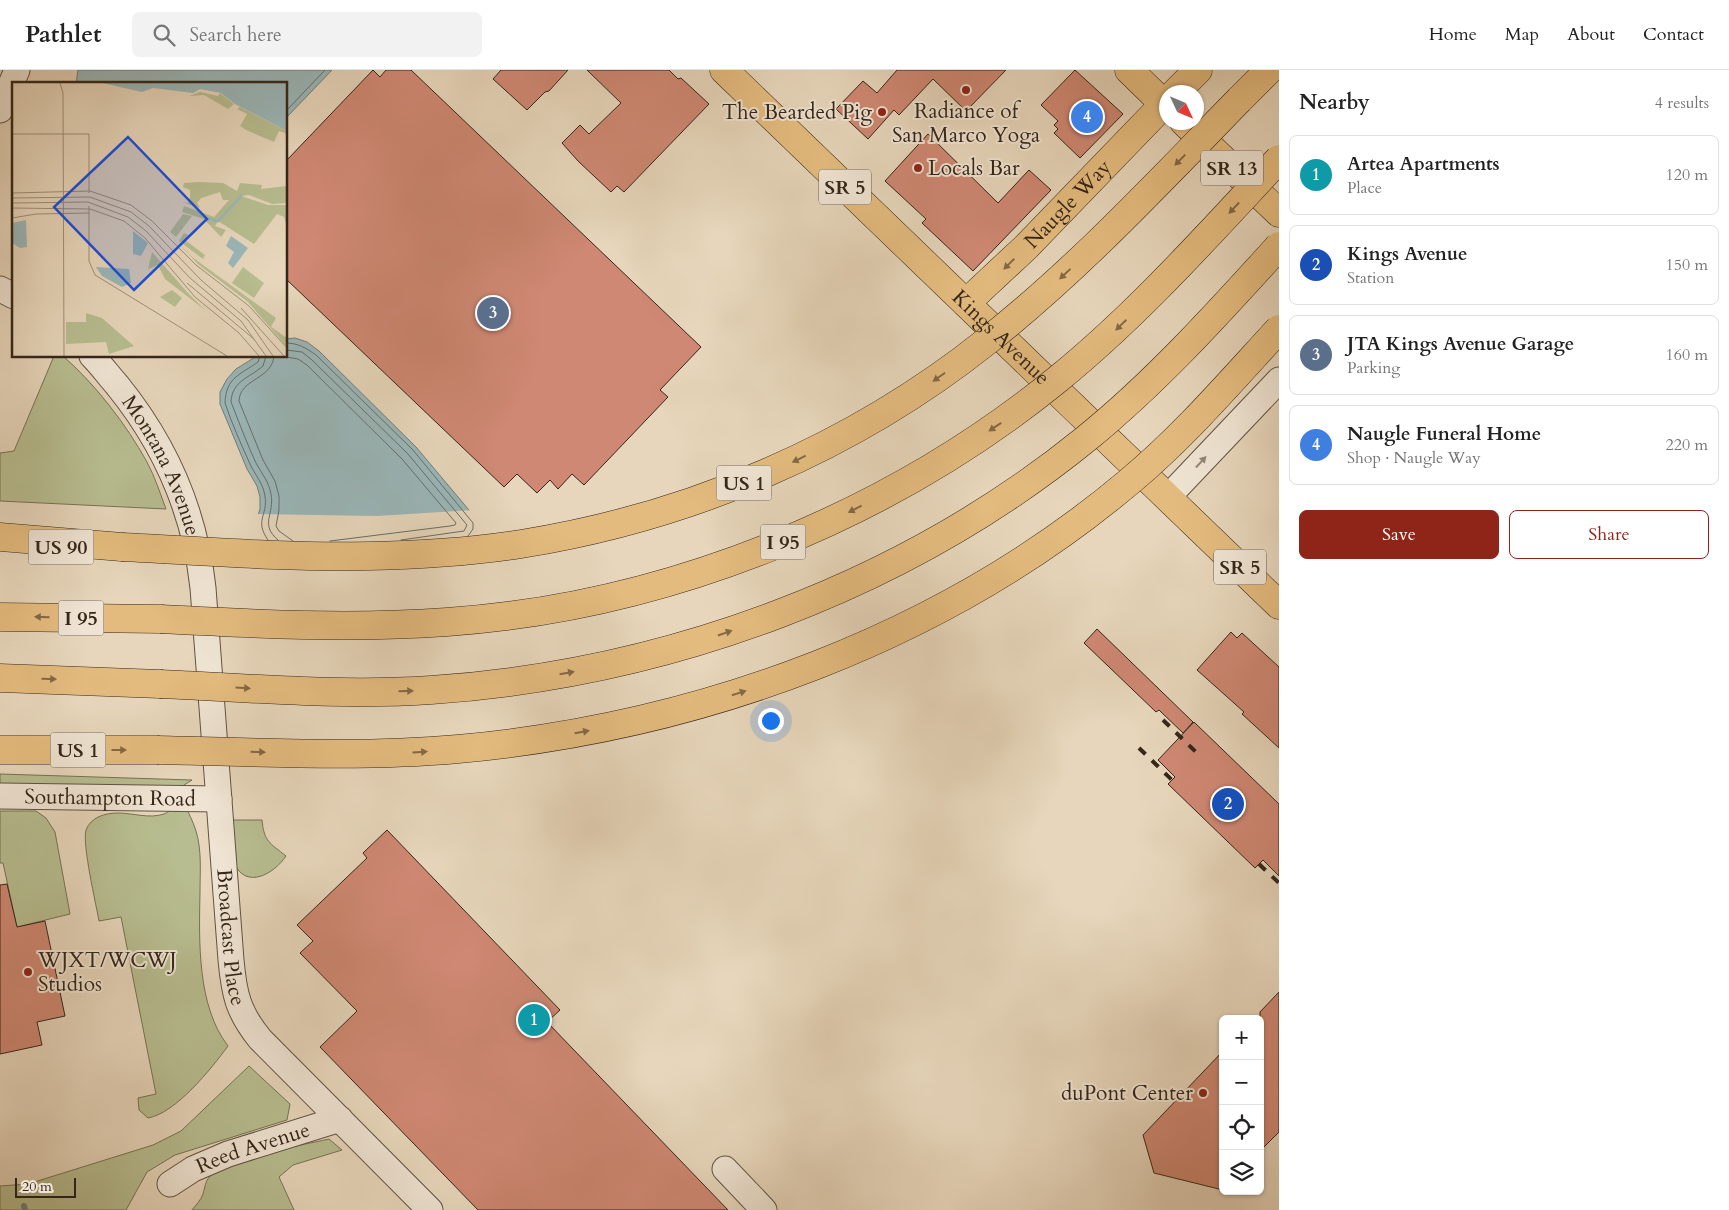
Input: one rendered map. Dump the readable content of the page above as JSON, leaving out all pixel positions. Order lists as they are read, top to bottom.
{
  "streets": {
    "main road": [
      "SR 13",
      "SR 5",
      "Naugle Way",
      "Kings Avenue",
      "US 1",
      "I 95",
      "US 90"
    ],
    "street": [
      "Montana Avenue",
      "Southampton Road",
      "Broadcast Place",
      "Reed Avenue"
    ]
  },
  "crossings": [
    ["Naugle Way", "Kings Avenue"],
    ["Montana Avenue", "Broadcast Place"],
    ["US 1", "US 90"],
    ["US 1", "Broadcast Place"],
    ["Southampton Road", "Broadcast Place"],
    ["Broadcast Place", "Reed Avenue"]
  ],
  "one_way": ["Naugle Way"],
  "places": [
    "Radiance of San Marco Yoga",
    "The Bearded Pig",
    "Locals Bar",
    "WJXT/WCWJ Studios",
    "duPont Center"
  ],
  "scale_bar": "20 m",
  "north": "bottom right",
  "page": {
    "header": "Pathlet",
    "search": "Search here",
    "nav": [
      "Home",
      "Map",
      "About",
      "Contact"
    ],
    "heading": ["Nearby", "4 results"],
    "pins": [
      "4",
      "3",
      "2",
      "1"
    ],
    "list": [
      {
        "mark": "1",
        "name": "Artea Apartments",
        "note": "Place",
        "value": "120 m"
      },
      {
        "mark": "2",
        "name": "Kings Avenue",
        "note": "Station",
        "value": "150 m"
      },
      {
        "mark": "3",
        "name": "JTA Kings Avenue Garage",
        "note": "Parking",
        "value": "160 m"
      },
      {
        "mark": "4",
        "name": "Naugle Funeral Home",
        "note": "Shop · Naugle Way",
        "value": "220 m"
      }
    ],
    "buttons": ["Save", "Share"],
    "map_buttons": ["+", "−"],
    "scale": "20 m"
  }
}
